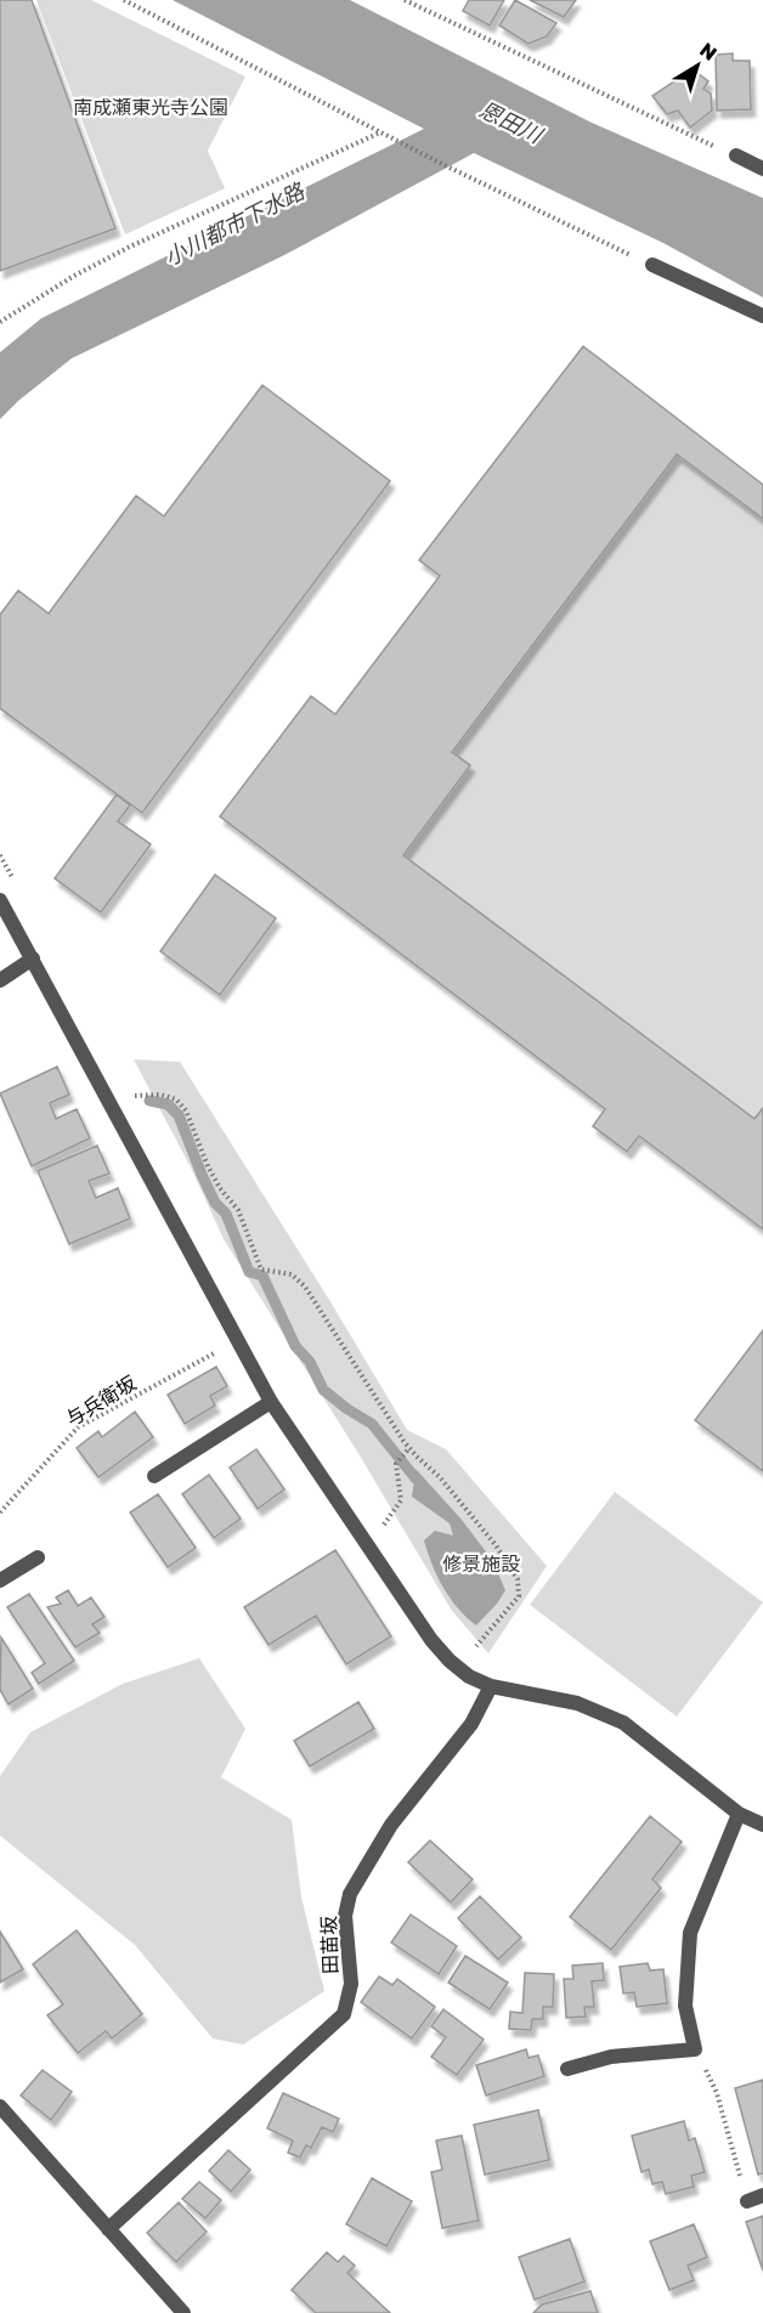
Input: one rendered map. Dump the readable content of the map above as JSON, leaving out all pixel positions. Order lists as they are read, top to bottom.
{
  "streets": {
    "street": ["田苗坂"],
    "path": ["与兵衛坂"]
  },
  "water": ["恩田川", "小川都市下水路"],
  "parks": ["南成瀬東光寺公園", "修景施設"],
  "north": "top right"
}
